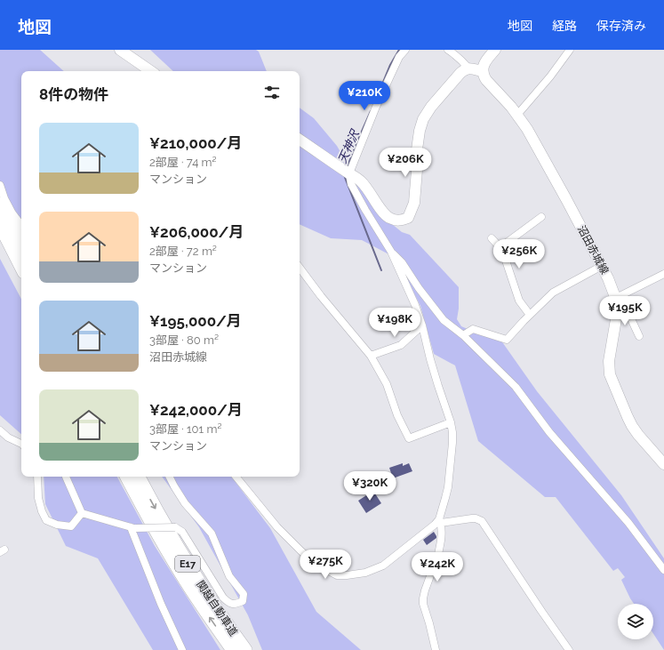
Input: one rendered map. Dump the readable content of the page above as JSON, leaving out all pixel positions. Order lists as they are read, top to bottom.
{
  "streets": {
    "highway": ["E17", "関越自動車道"],
    "main road": ["沼田赤城線"]
  },
  "water": ["天神沢"],
  "page": {
    "header": "地図",
    "nav": ["地図", "経路", "保存済み"],
    "heading": "8件の物件",
    "price": [
      "¥210K",
      "¥206K",
      "¥256K",
      "¥195K",
      "¥198K",
      "¥320K",
      "¥275K",
      "¥242K"
    ],
    "list": [
      {
        "name": "¥210,000/月",
        "note": "2部屋 · 74 m² · マンション"
      },
      {
        "name": "¥206,000/月",
        "note": "2部屋 · 72 m² · マンション"
      },
      {
        "name": "¥195,000/月",
        "note": "3部屋 · 80 m² · 沼田赤城線"
      },
      {
        "name": "¥242,000/月",
        "note": "3部屋 · 101 m² · マンション"
      }
    ]
  }
}
